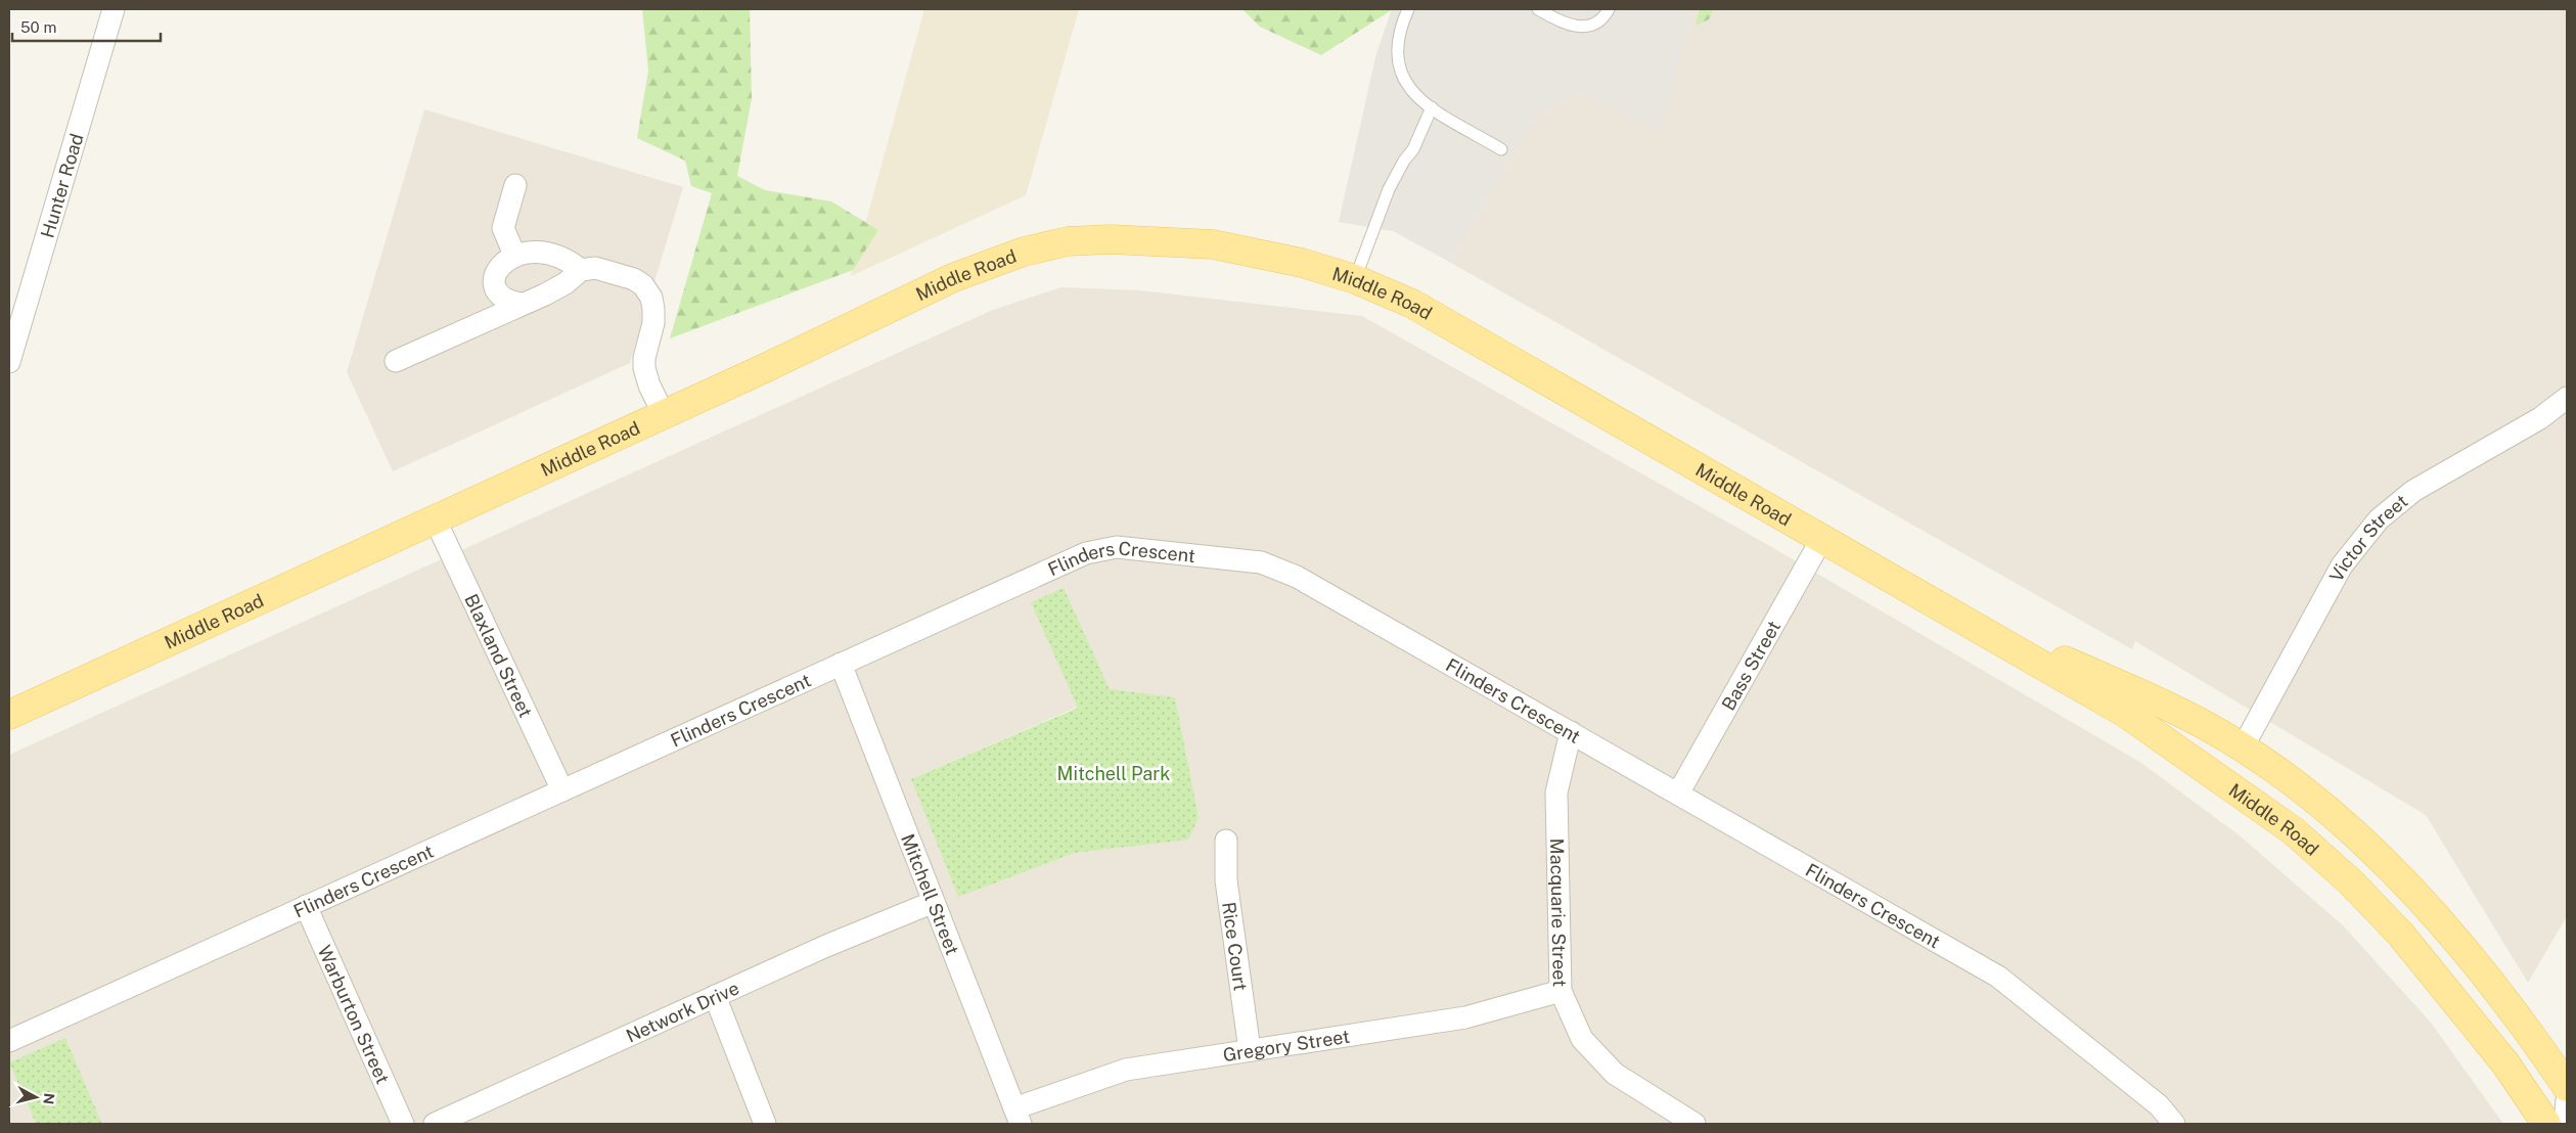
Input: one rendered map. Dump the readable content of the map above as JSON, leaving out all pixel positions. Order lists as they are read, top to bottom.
{
  "streets": {
    "main road": ["Middle Road"],
    "street": [
      "Hunter Road",
      "Victor Street",
      "Flinders Crescent",
      "Blaxland Street",
      "Bass Street",
      "Mitchell Street",
      "Macquarie Street",
      "Rice Court",
      "Network Drive",
      "Warburton Street",
      "Gregory Street"
    ]
  },
  "crossings": [
    ["Middle Road", "Victor Street"],
    ["Middle Road", "Blaxland Street"],
    ["Middle Road", "Bass Street"],
    ["Flinders Crescent", "Blaxland Street"],
    ["Flinders Crescent", "Bass Street"],
    ["Flinders Crescent", "Mitchell Street"],
    ["Flinders Crescent", "Macquarie Street"],
    ["Flinders Crescent", "Warburton Street"],
    ["Mitchell Street", "Network Drive"],
    ["Mitchell Street", "Gregory Street"],
    ["Macquarie Street", "Gregory Street"],
    ["Rice Court", "Gregory Street"]
  ],
  "parks": ["Mitchell Park"],
  "scale_bar": "50 m",
  "north": "right"
}
